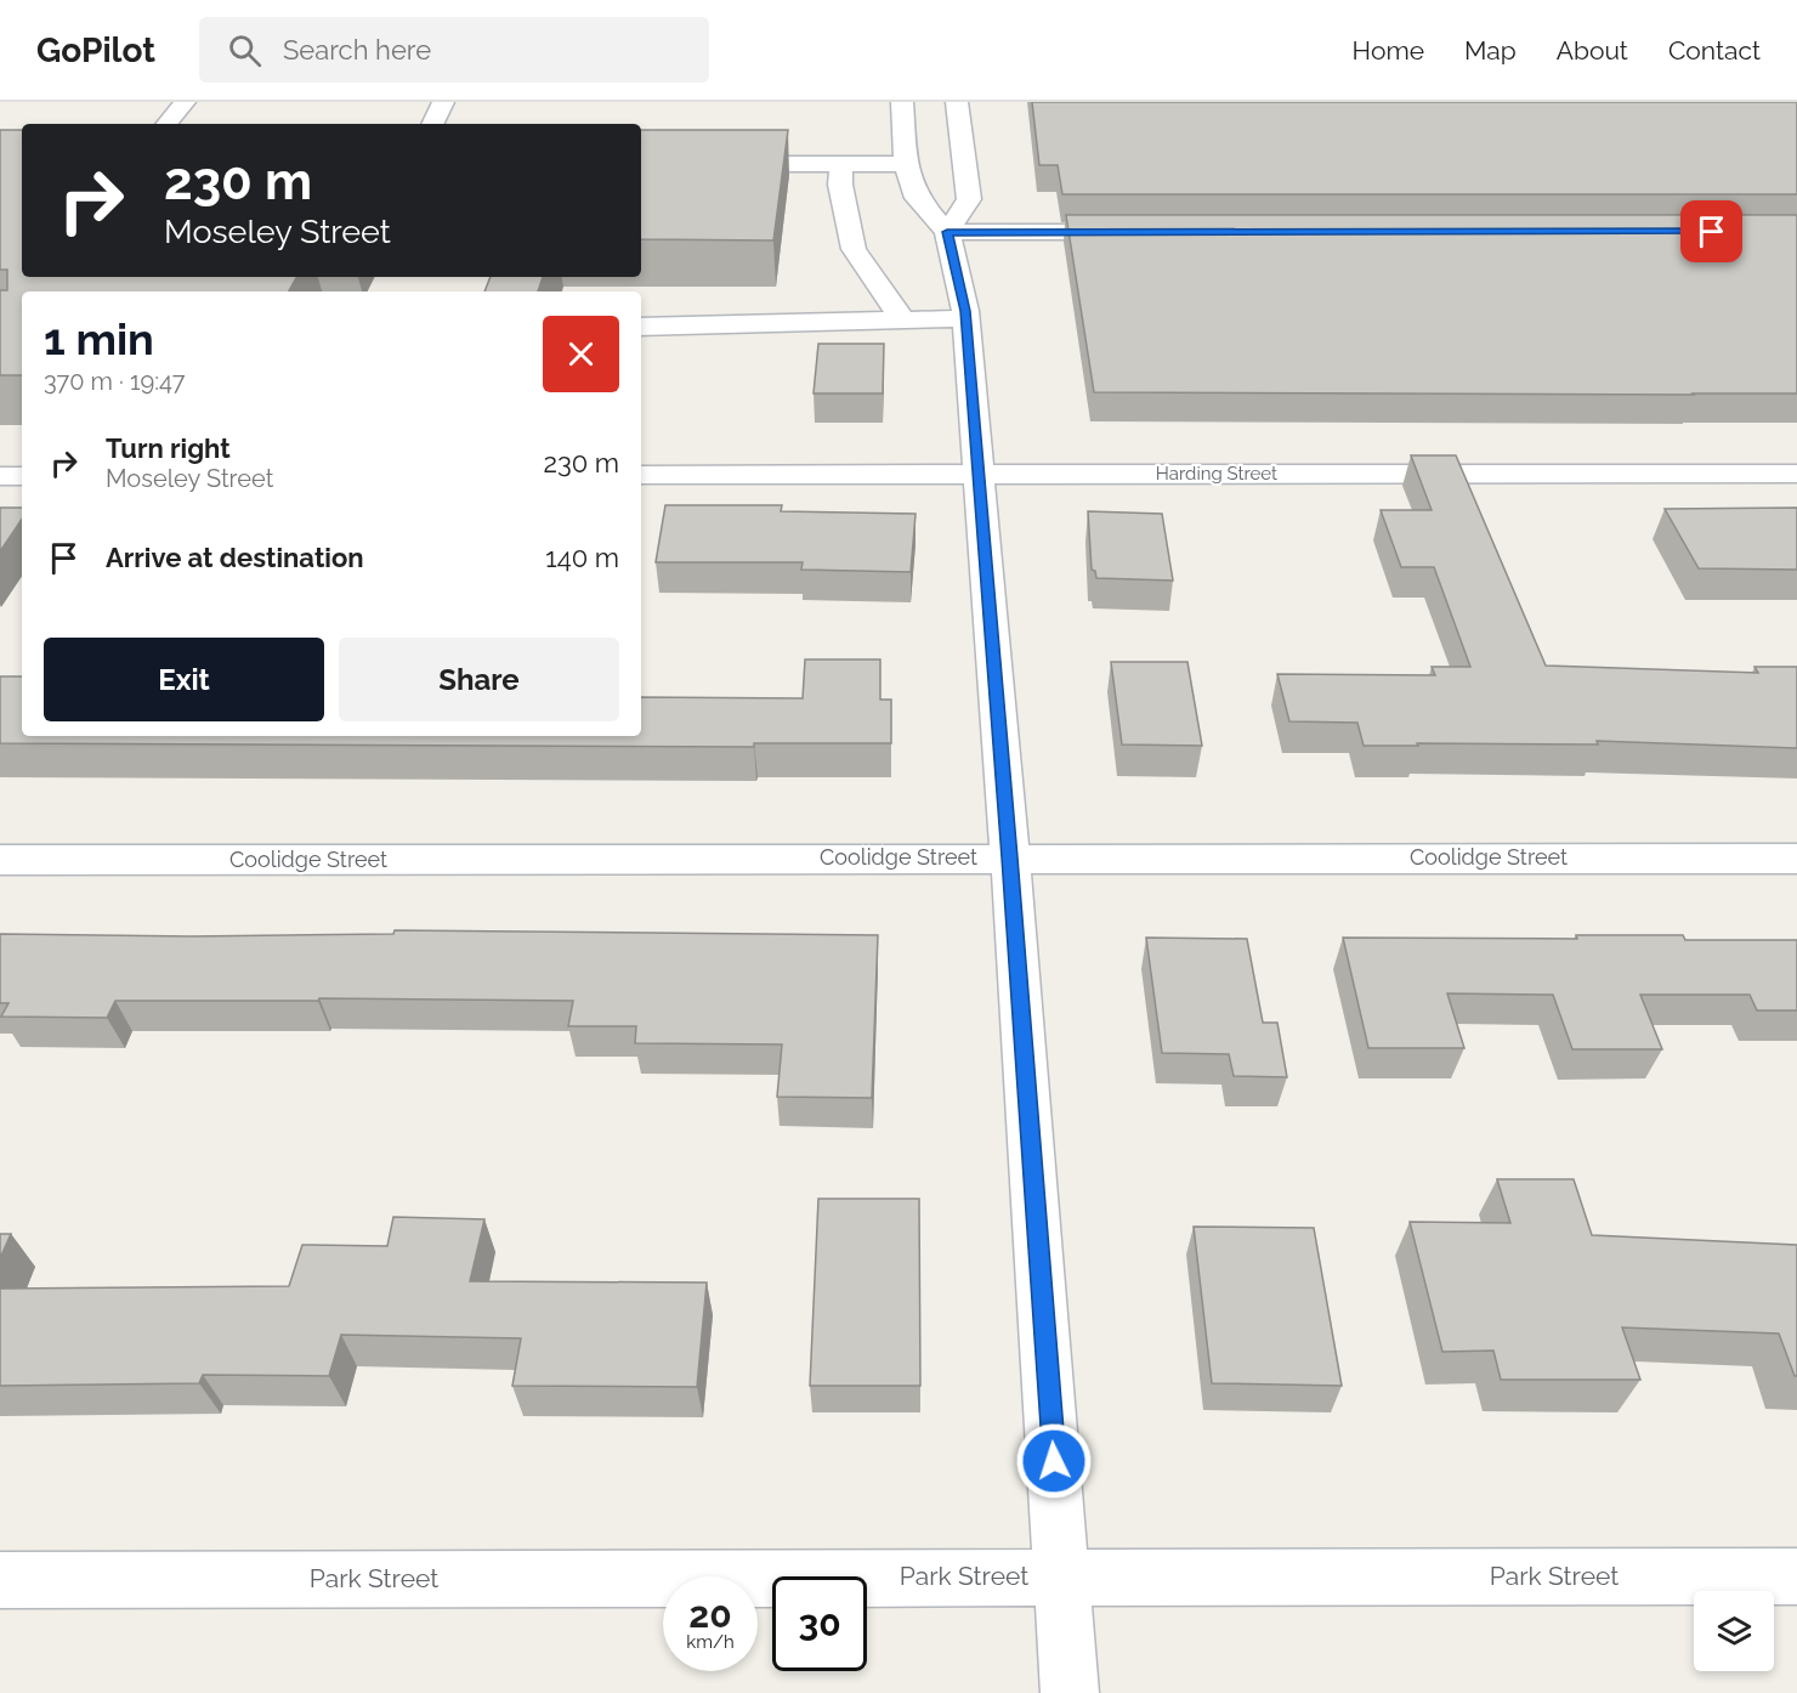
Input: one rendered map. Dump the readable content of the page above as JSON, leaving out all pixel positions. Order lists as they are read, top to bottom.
{
  "streets": {
    "street": ["Harding Street", "Coolidge Street", "Park Street"]
  },
  "page": {
    "header": "GoPilot",
    "search": "Search here",
    "nav": [
      "Home",
      "Map",
      "About",
      "Contact"
    ],
    "turn": ["230 m", "Moseley Street"],
    "heading": ["1 min", "370 m · 19:47"],
    "list": [
      {
        "name": "Turn right",
        "note": "Moseley Street",
        "value": "230 m"
      },
      {
        "name": "Arrive at destination",
        "value": "140 m"
      }
    ],
    "buttons": ["Exit", "Share"],
    "speed": "20 km/h",
    "limit": "30"
  }
}
